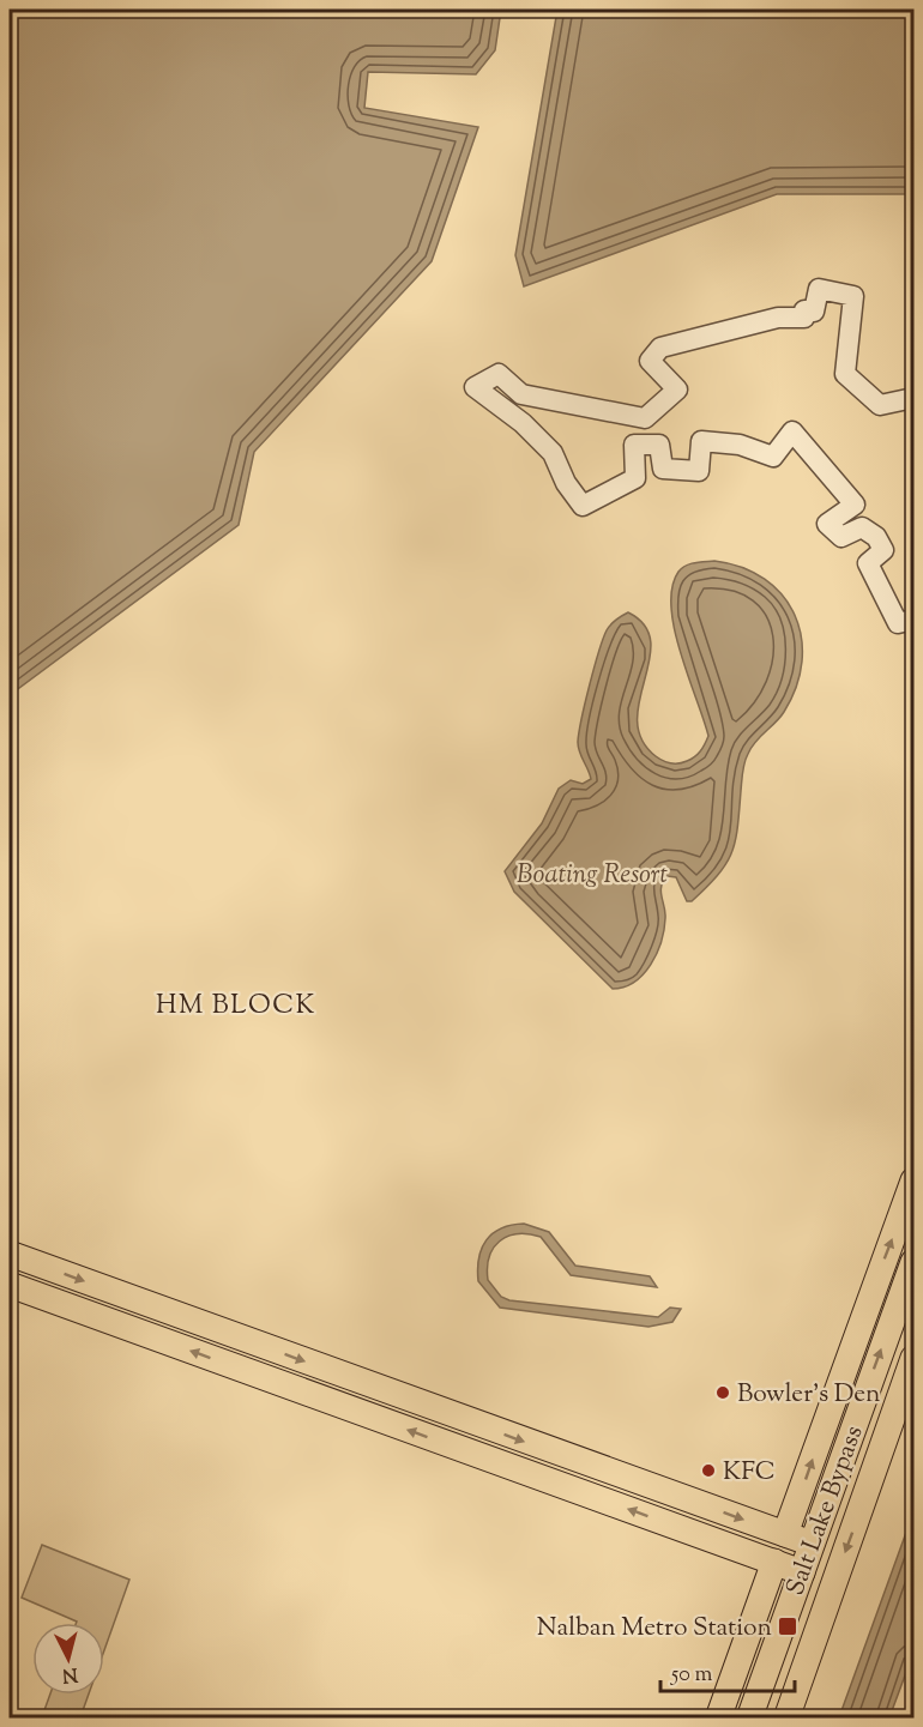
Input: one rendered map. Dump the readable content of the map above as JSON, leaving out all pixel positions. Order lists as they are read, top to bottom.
{
  "streets": {
    "main road": ["Salt Lake Bypass"]
  },
  "districts": ["HM BLOCK"],
  "water": ["Boating Resort"],
  "places": {
    "other": ["Bowler's Den", "KFC"],
    "transit": ["Nalban Metro Station"]
  },
  "scale_bar": "50 m",
  "north": "bottom"
}
